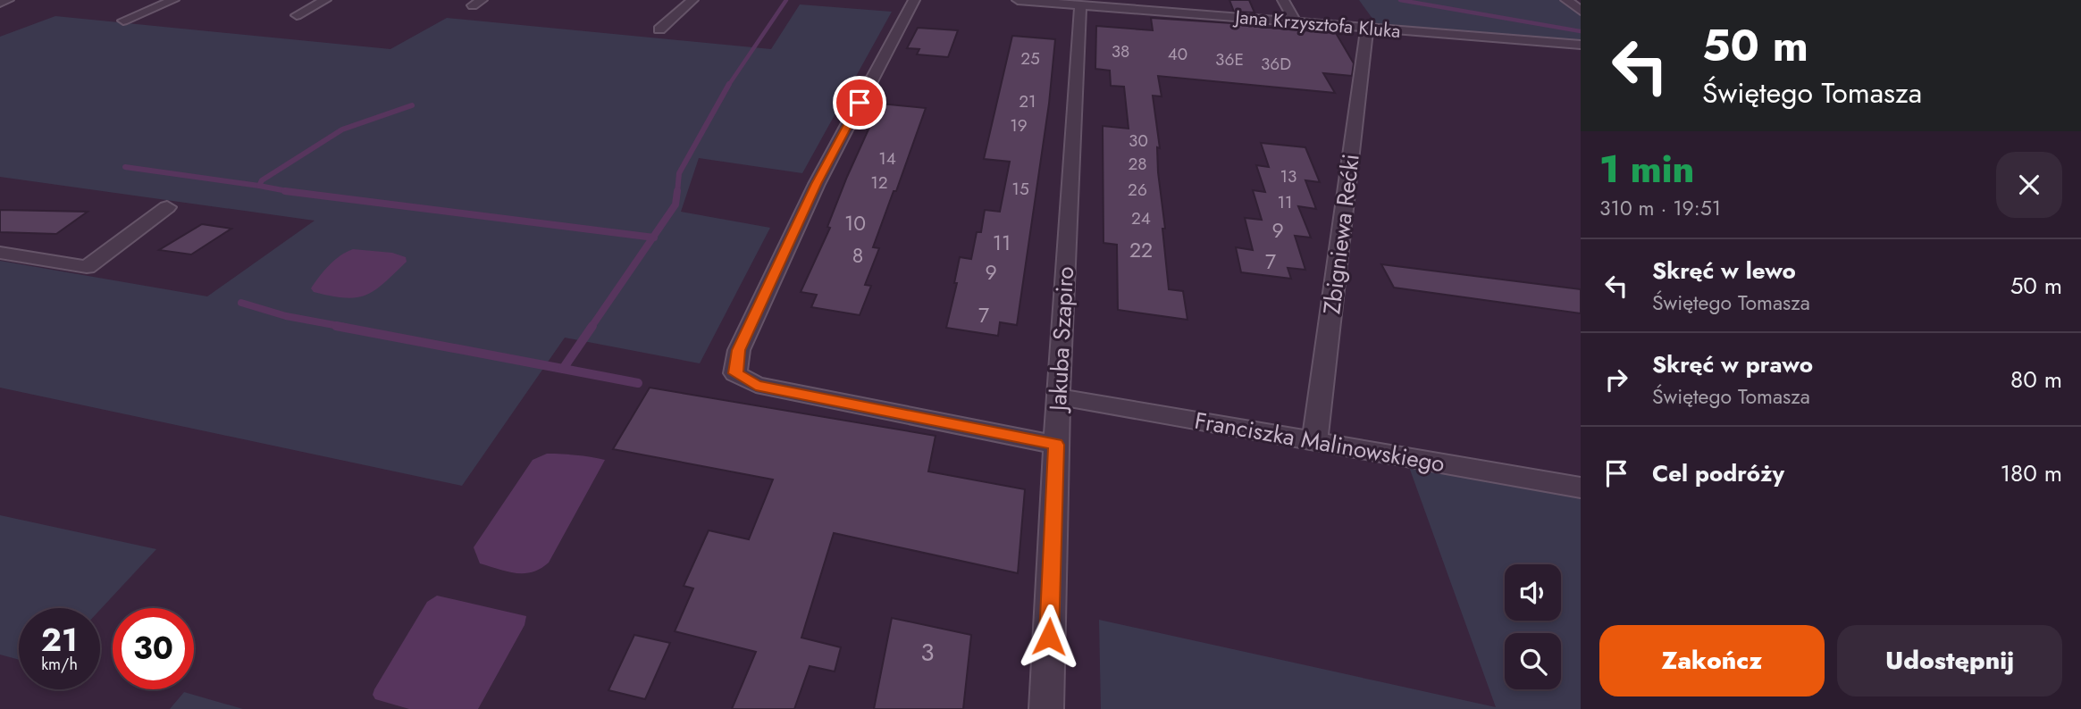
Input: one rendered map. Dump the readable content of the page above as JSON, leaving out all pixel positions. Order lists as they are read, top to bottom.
{
  "streets": {
    "street": [
      "Jana Krzysztofa Kluka",
      "Zbigniewa Rećki",
      "Jakuba Szapiro",
      "Franciszka Malinowskiego"
    ]
  },
  "crossings": [
    ["Jana Krzysztofa Kluka", "Zbigniewa Rećki"],
    ["Jana Krzysztofa Kluka", "Jakuba Szapiro"],
    ["Zbigniewa Rećki", "Franciszka Malinowskiego"],
    ["Jakuba Szapiro", "Franciszka Malinowskiego"]
  ],
  "house_numbers": [
    "38",
    "40",
    "25",
    "36E",
    "36D",
    "21",
    "19",
    "30",
    "14",
    "28",
    "13",
    "12",
    "15",
    "26",
    "11",
    "24",
    "10",
    "9",
    "11",
    "22",
    "8",
    "7",
    "9",
    "7",
    "3"
  ],
  "page": {
    "turn": ["50 m", "Świętego Tomasza"],
    "heading": ["1 min", "310 m · 19:51"],
    "list": [
      {
        "name": "Skręć w lewo",
        "note": "Świętego Tomasza",
        "value": "50 m"
      },
      {
        "name": "Skręć w prawo",
        "note": "Świętego Tomasza",
        "value": "80 m"
      },
      {
        "name": "Cel podróży",
        "value": "180 m"
      }
    ],
    "speed": "21 km/h",
    "limit": "30",
    "buttons": ["Zakończ", "Udostępnij"]
  }
}
